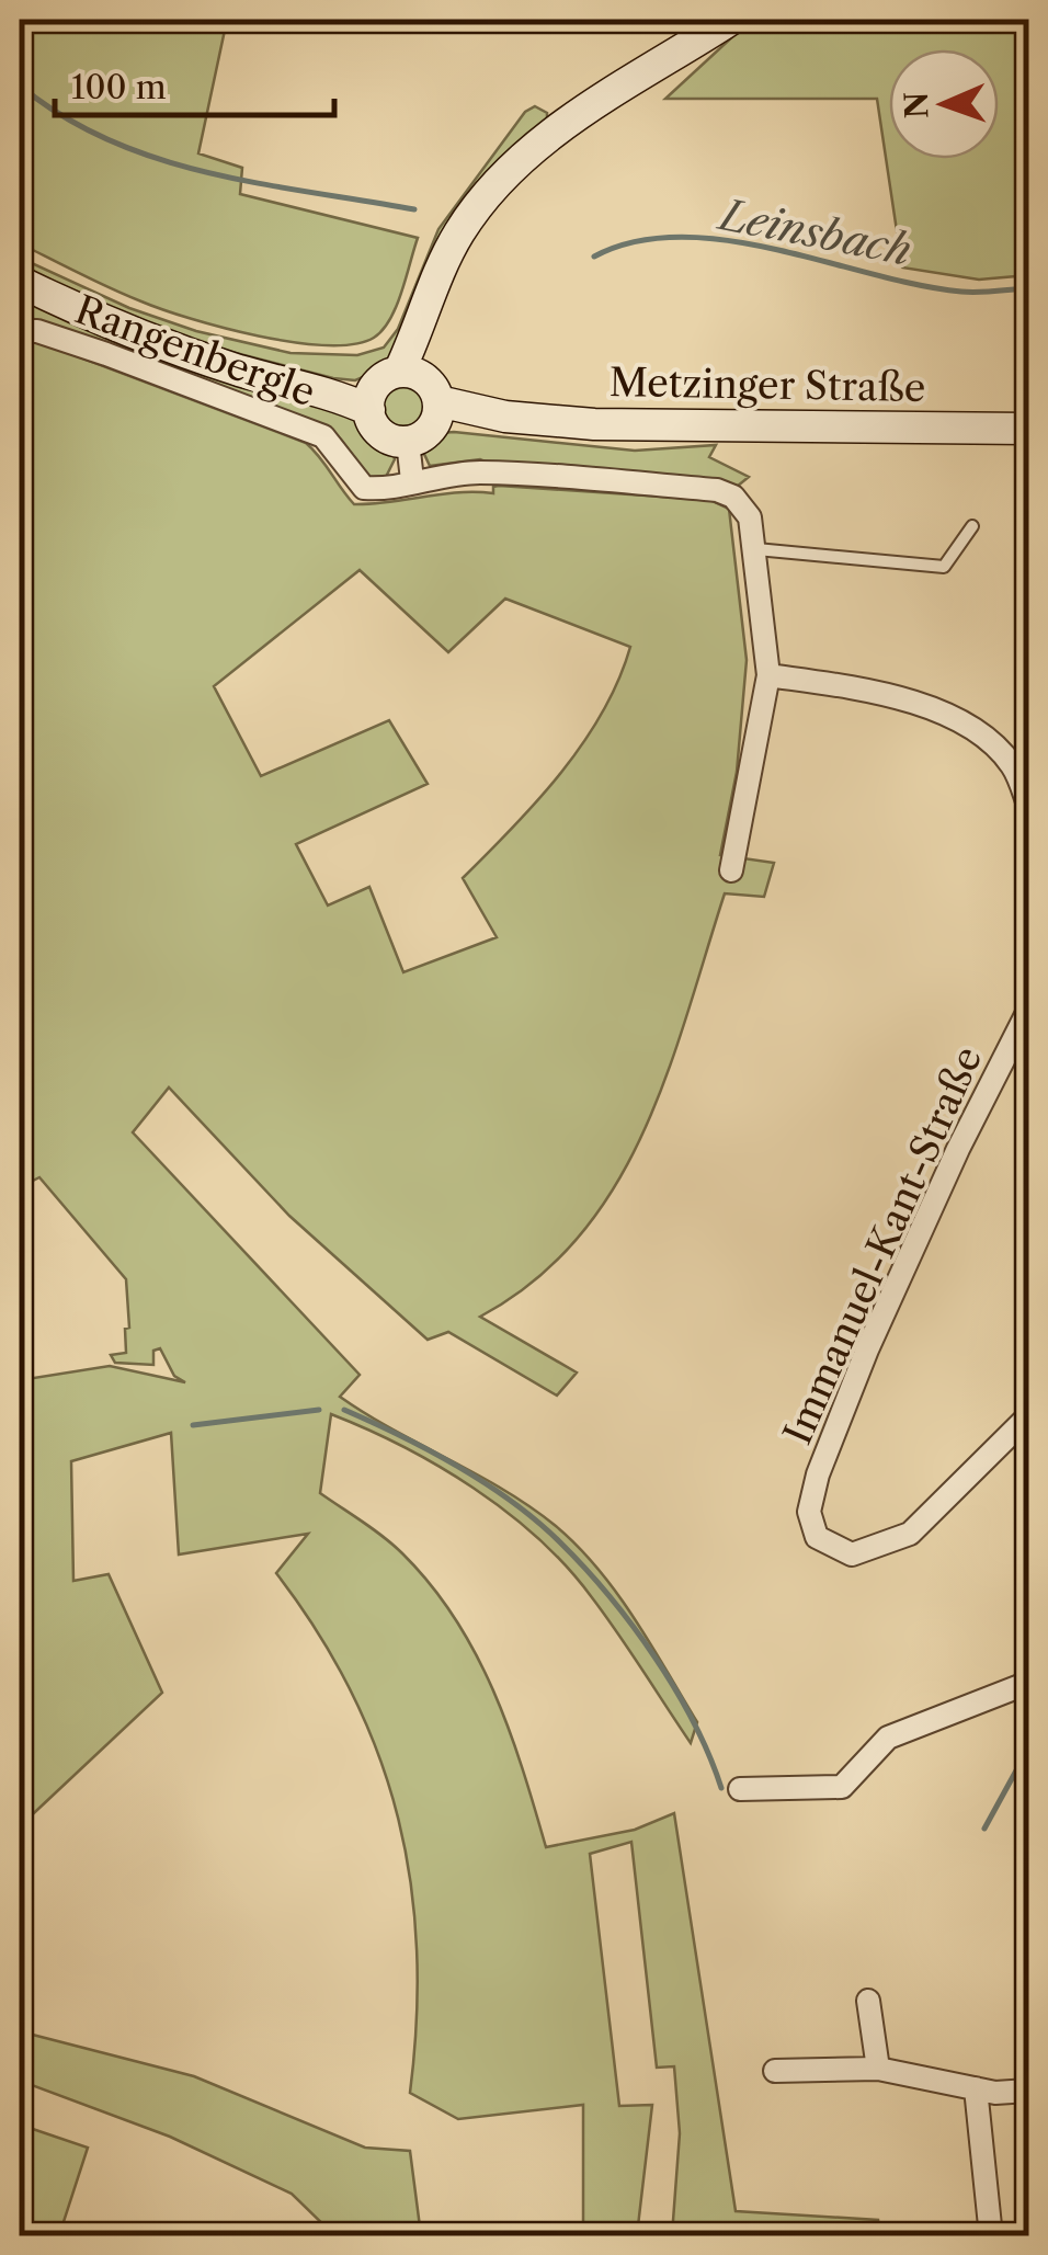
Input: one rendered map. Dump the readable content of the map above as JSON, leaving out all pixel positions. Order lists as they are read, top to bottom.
{
  "streets": {
    "main road": ["Metzinger Straße"],
    "street": ["Rangenbergle", "Immanuel-Kant-Straße"]
  },
  "water": ["Leinsbach"],
  "scale_bar": "100 m",
  "north": "left"
}
